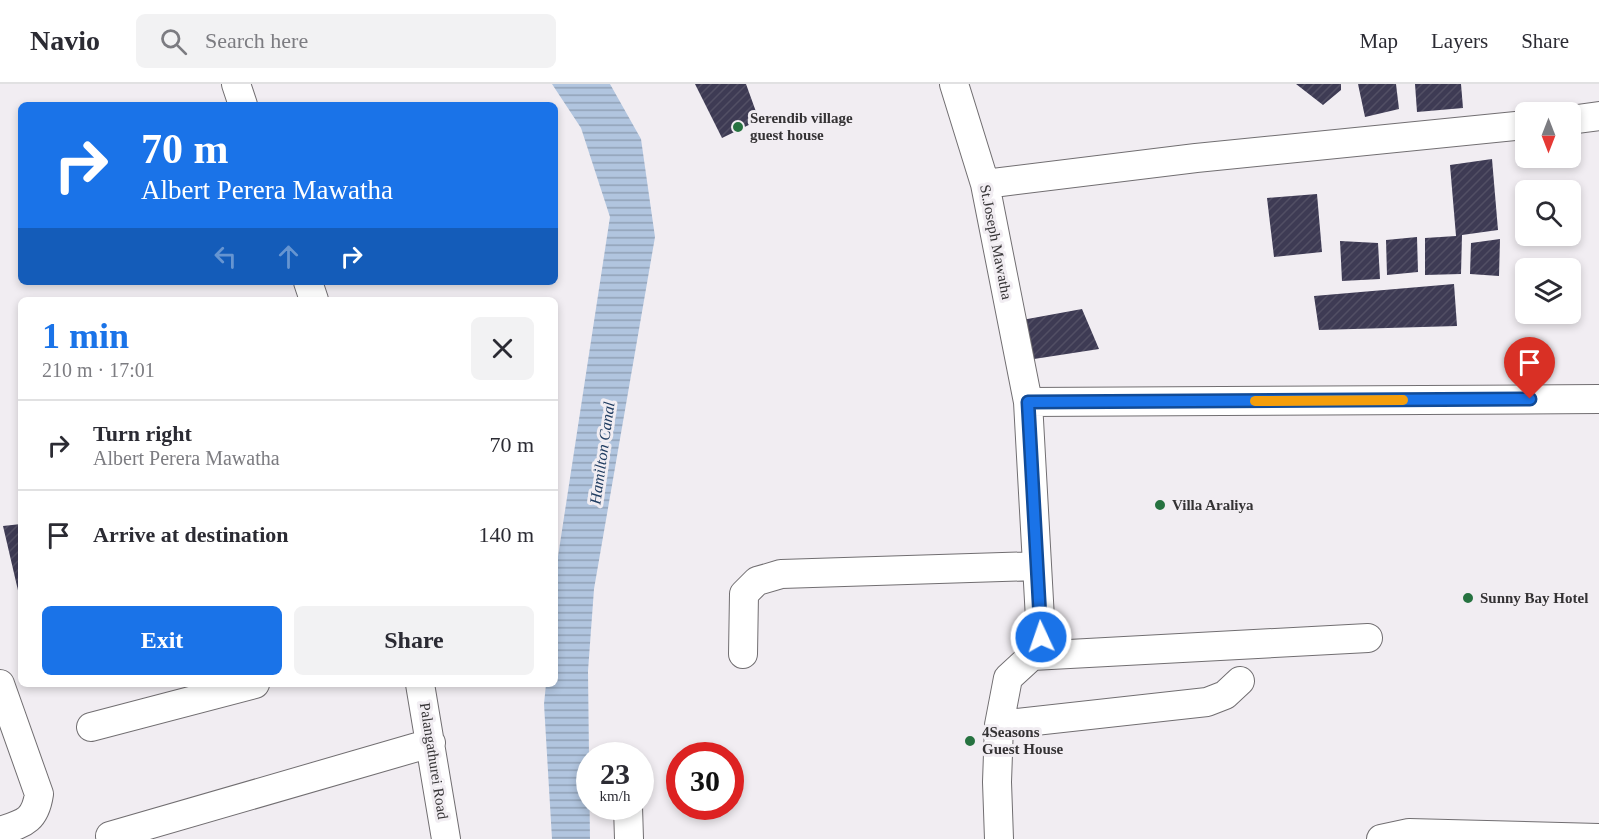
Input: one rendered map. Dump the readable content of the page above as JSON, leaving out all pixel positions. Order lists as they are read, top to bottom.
{
  "streets": {
    "street": ["St.Joseph Mawatha", "Palangathurei Road"]
  },
  "water": ["Hamilton Canal"],
  "places": [
    "Serendib village guest house",
    "Villa Araliya",
    "Sunny Bay Hotel",
    "4Seasons Guest House"
  ],
  "north": "bottom",
  "page": {
    "header": "Navio",
    "search": "Search here",
    "nav": ["Map", "Layers", "Share"],
    "turn": ["70 m", "Albert Perera Mawatha"],
    "heading": ["1 min", "210 m · 17:01"],
    "list": [
      {
        "name": "Turn right",
        "note": "Albert Perera Mawatha",
        "value": "70 m"
      },
      {
        "name": "Arrive at destination",
        "value": "140 m"
      }
    ],
    "buttons": ["Exit", "Share"],
    "speed": "23 km/h",
    "limit": "30"
  }
}
